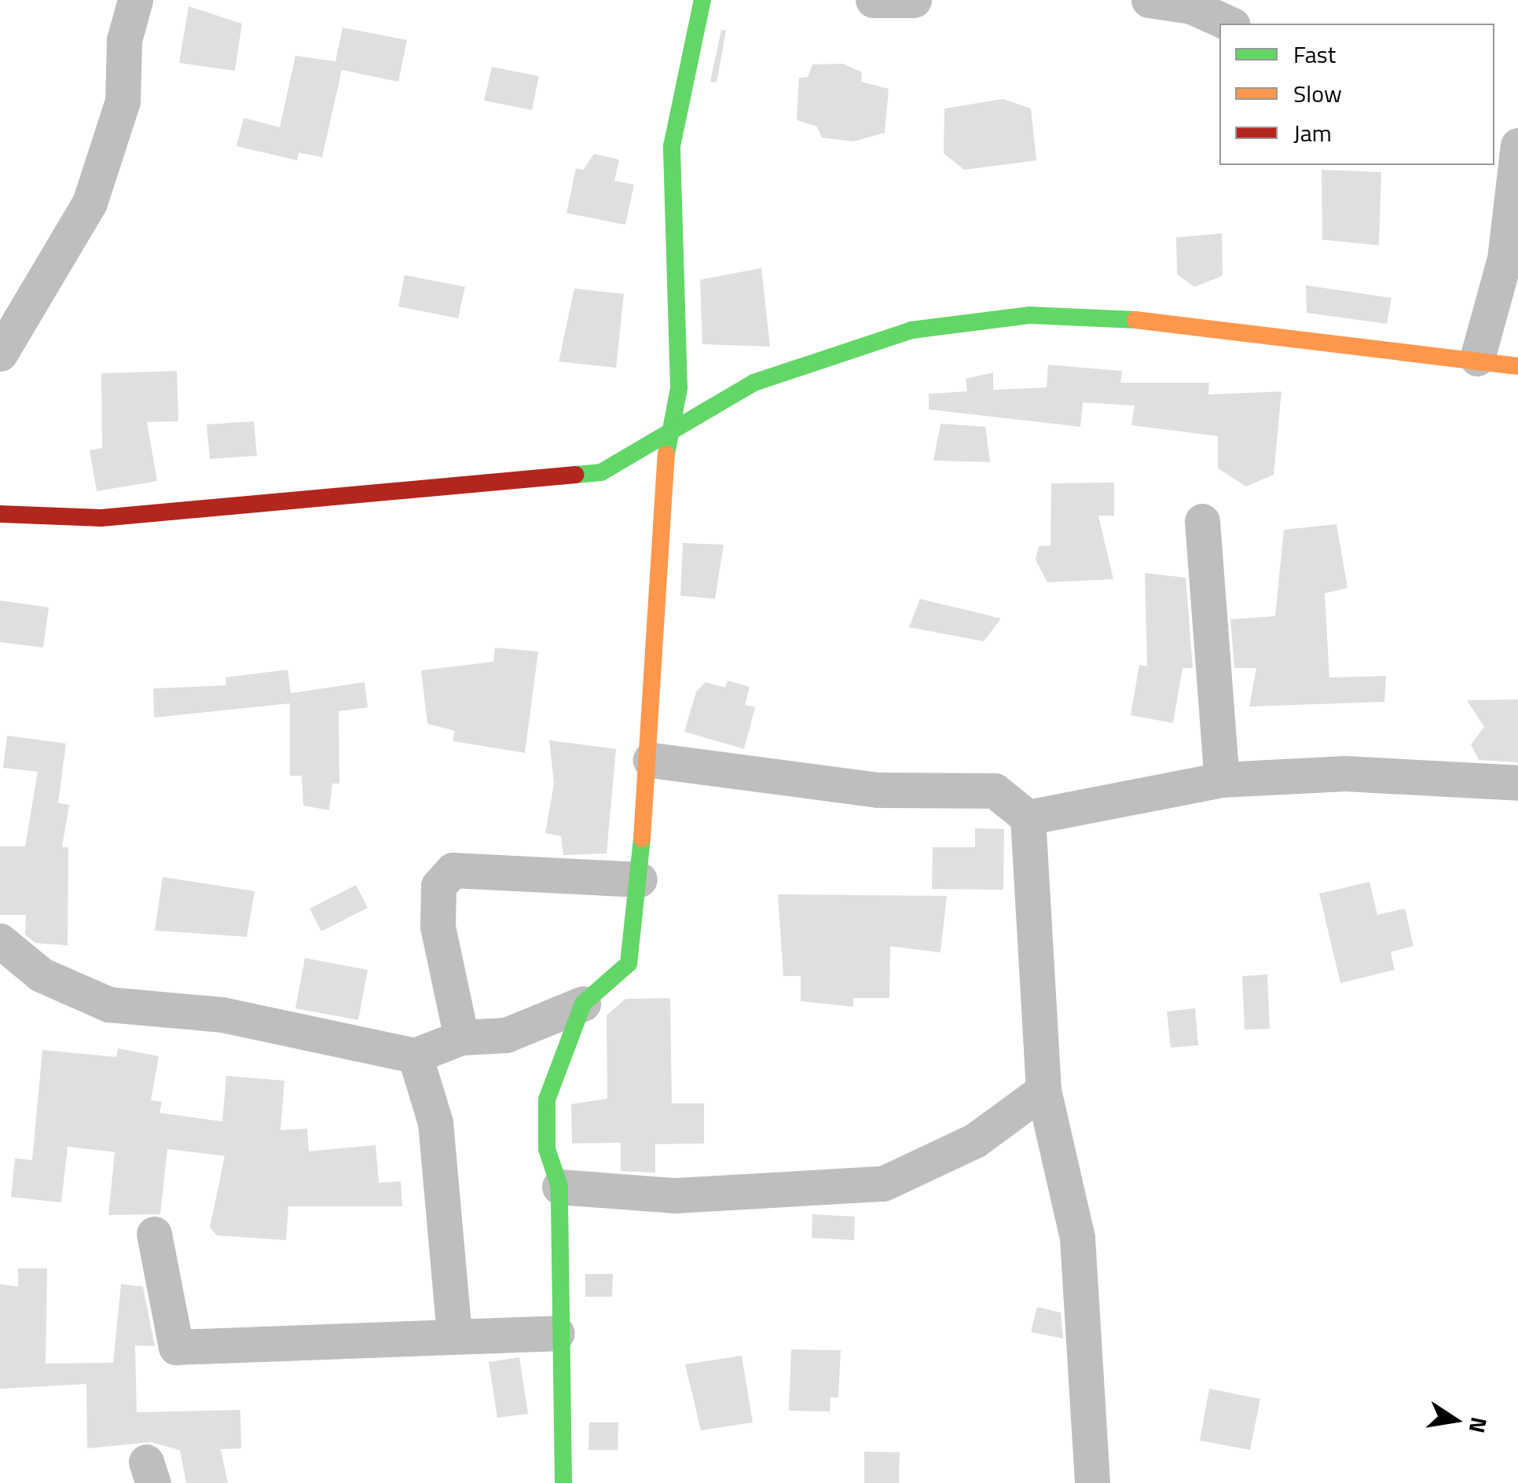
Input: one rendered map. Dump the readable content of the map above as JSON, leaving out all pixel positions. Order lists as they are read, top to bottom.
{
  "legend": ["Fast", "Slow", "Jam"],
  "north": "right"
}
